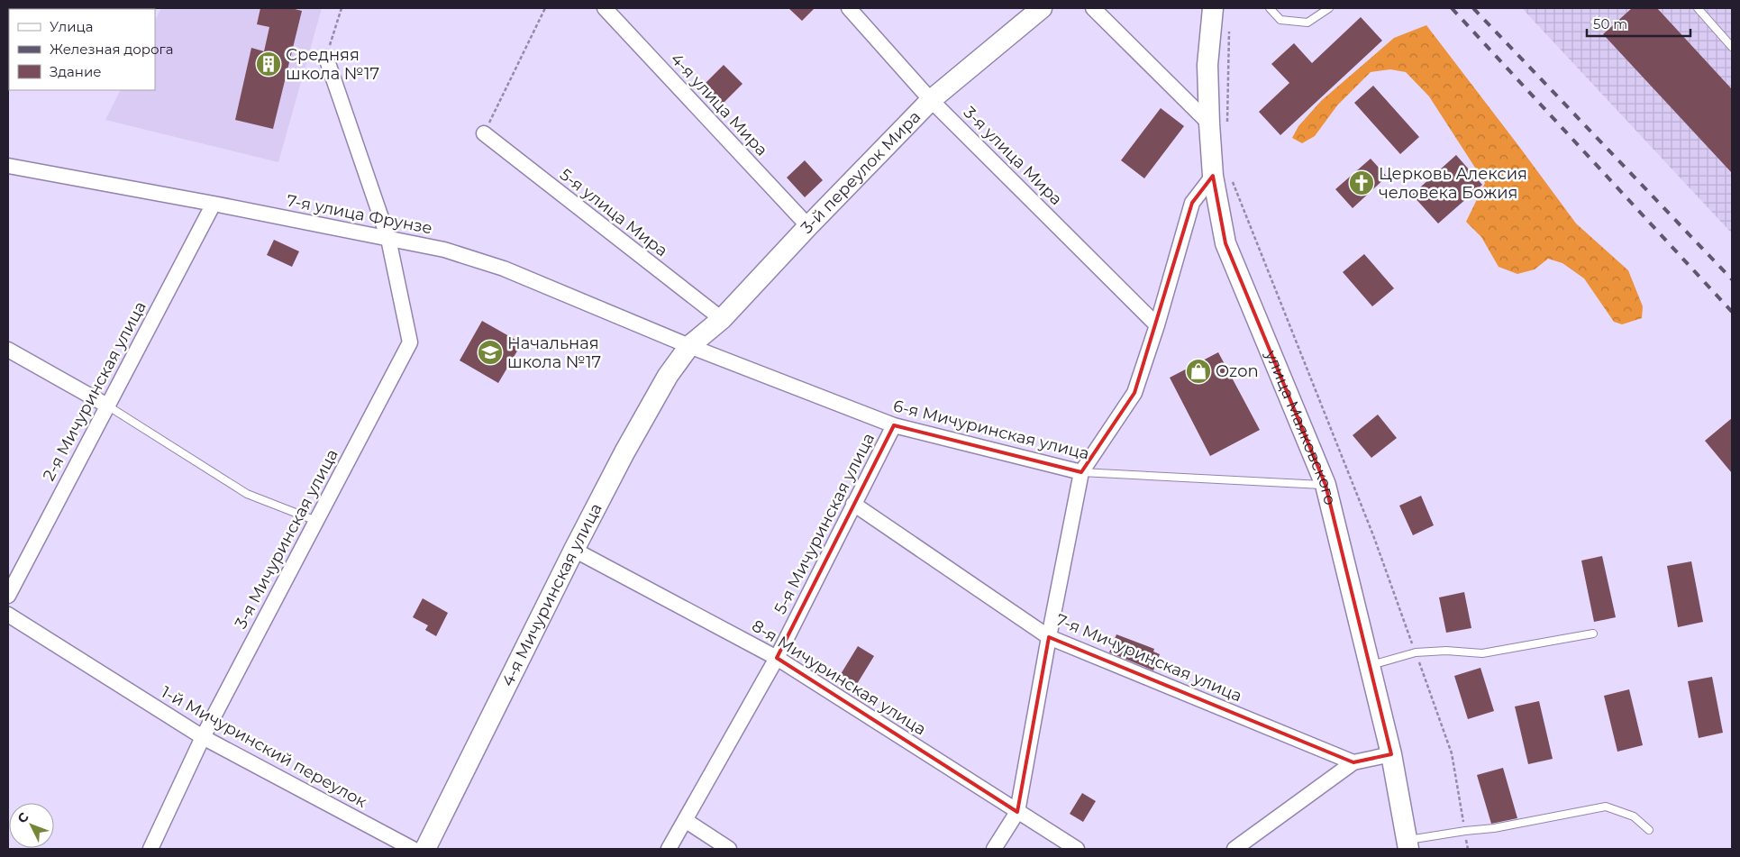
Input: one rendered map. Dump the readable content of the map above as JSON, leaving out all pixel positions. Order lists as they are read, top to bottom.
{
  "streets": {
    "street": [
      "4-я улица Мира",
      "3-я улица Мира",
      "3-й переулок Мира",
      "5-я улица Мира",
      "7-я улица Фрунзе",
      "2-я Мичуринская улица",
      "улица Маяковского",
      "6-я Мичуринская улица",
      "5-я Мичуринская улица",
      "3-я Мичуринская улица",
      "4-я Мичуринская улица",
      "7-я Мичуринская улица",
      "8-я Мичуринская улица",
      "1-й Мичуринский переулок"
    ]
  },
  "crossings": [
    ["4-я улица Мира", "3-й переулок Мира"],
    ["3-я улица Мира", "3-й переулок Мира"],
    ["3-й переулок Мира", "5-я улица Мира"],
    ["3-й переулок Мира", "7-я улица Фрунзе"],
    ["3-й переулок Мира", "6-я Мичуринская улица"],
    ["3-й переулок Мира", "4-я Мичуринская улица"],
    ["7-я улица Фрунзе", "2-я Мичуринская улица"],
    ["7-я улица Фрунзе", "6-я Мичуринская улица"],
    ["7-я улица Фрунзе", "3-я Мичуринская улица"],
    ["7-я улица Фрунзе", "4-я Мичуринская улица"],
    ["улица Маяковского", "6-я Мичуринская улица"],
    ["6-я Мичуринская улица", "5-я Мичуринская улица"],
    ["6-я Мичуринская улица", "4-я Мичуринская улица"],
    ["5-я Мичуринская улица", "7-я Мичуринская улица"],
    ["5-я Мичуринская улица", "8-я Мичуринская улица"],
    ["3-я Мичуринская улица", "1-й Мичуринский переулок"],
    ["4-я Мичуринская улица", "8-я Мичуринская улица"]
  ],
  "places": {
    "building": ["Средняя школа №17"],
    "church": ["Церковь Алексия человека Божия"],
    "school or university": ["Начальная школа №17"],
    "shop": ["Ozon"]
  },
  "legend": ["Улица", "Железная дорога", "Здание"],
  "scale_bar": "50 m",
  "north": "top left"
}
